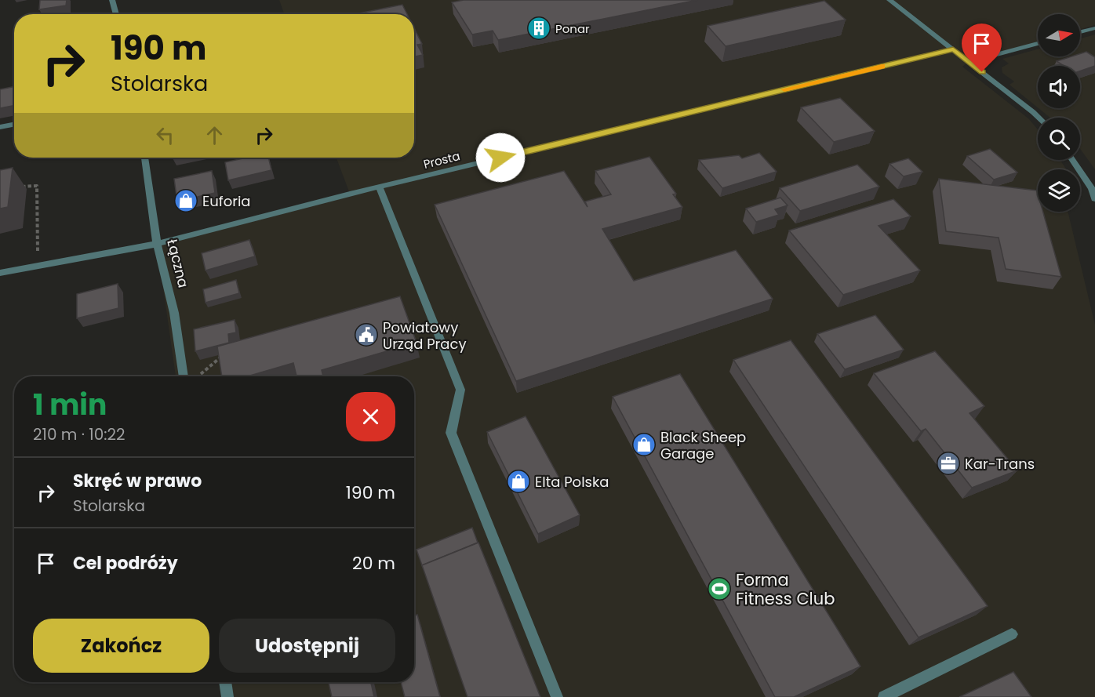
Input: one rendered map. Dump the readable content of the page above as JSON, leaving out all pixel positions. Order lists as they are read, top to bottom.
{
  "streets": {
    "street": ["Prosta", "Łączna"]
  },
  "crossings": [
    ["Prosta", "Łączna"]
  ],
  "places": {
    "building": ["Ponar"],
    "shop": ["Euforia", "Black Sheep Garage", "Elta Polska"],
    "public building": ["Powiatowy Urząd Pracy"],
    "office": ["Kar-Trans"],
    "sports": ["Forma Fitness Club"]
  },
  "north": "right",
  "page": {
    "turn": ["190 m", "Stolarska"],
    "heading": ["1 min", "210 m · 10:22"],
    "list": [
      {
        "name": "Skręć w prawo",
        "note": "Stolarska",
        "value": "190 m"
      },
      {
        "name": "Cel podróży",
        "value": "20 m"
      }
    ],
    "buttons": ["Zakończ", "Udostępnij"]
  }
}
